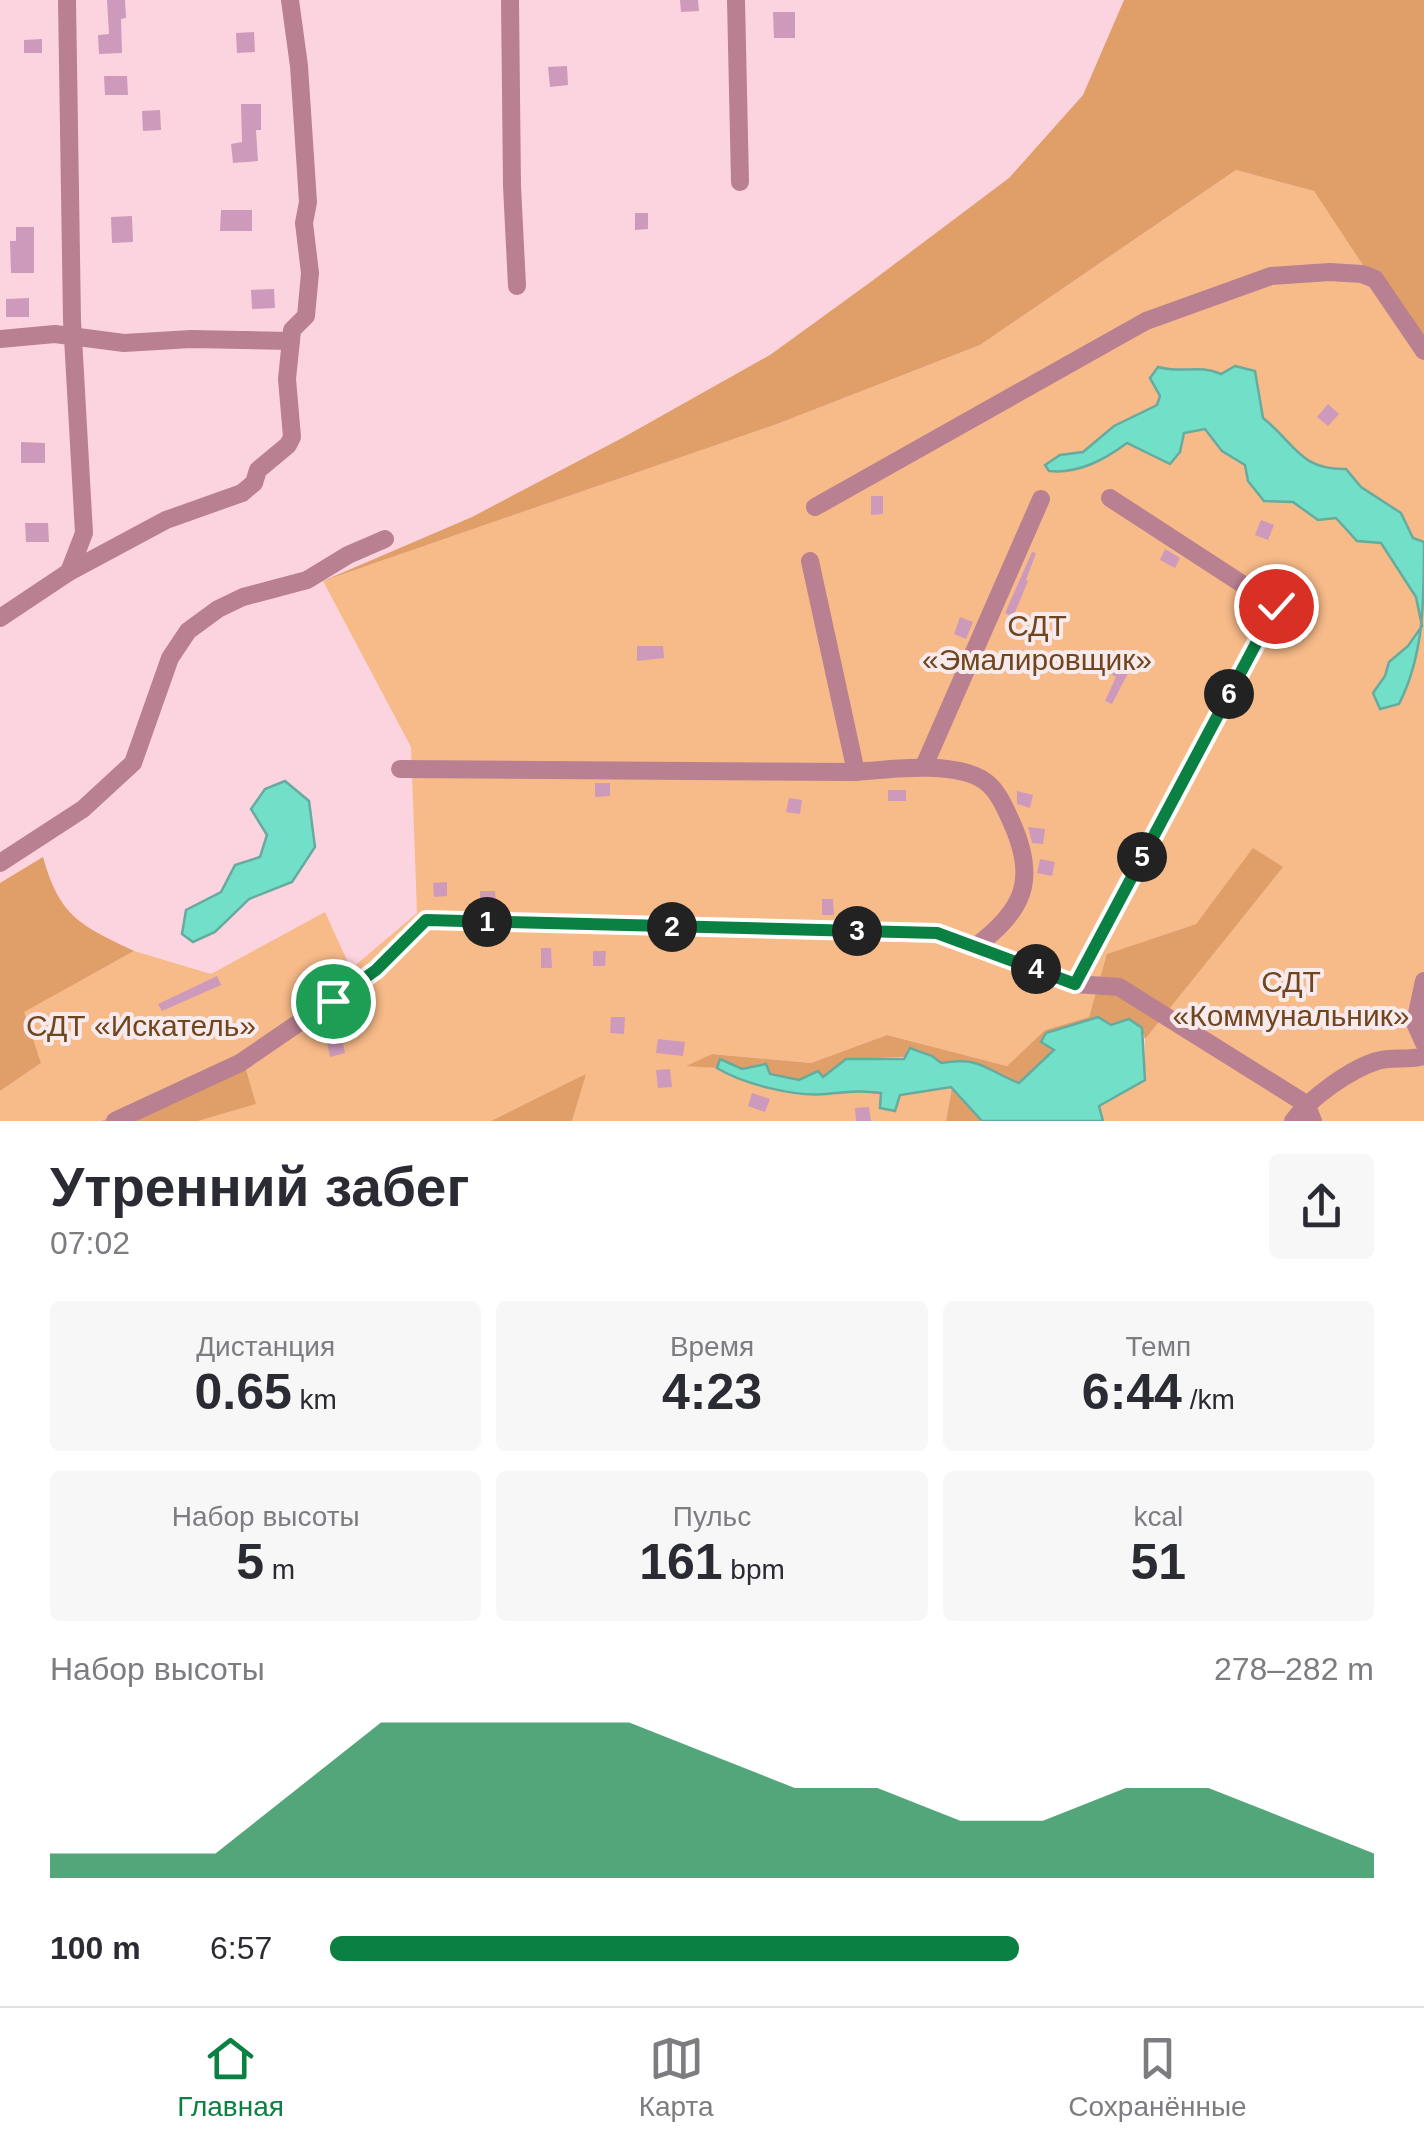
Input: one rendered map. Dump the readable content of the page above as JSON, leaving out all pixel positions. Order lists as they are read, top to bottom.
{
  "parks": ["СДТ «Эмалировщик»", "СДТ «Коммунальник»", "СДТ «Искатель»"],
  "page": {
    "pins": [
      "6",
      "5",
      "1",
      "2",
      "3",
      "4"
    ],
    "heading": ["Утренний забег", "07:02"],
    "stats": [
      ["Дистанция", "0.65 km"],
      ["Время", "4:23"],
      ["Темп", "6:44 /km"],
      ["Набор высоты", "5 m"],
      ["Пульс", "161 bpm"],
      ["kcal", "51"]
    ],
    "chart": ["Набор высоты", "278–282 m"],
    "list": [
      {
        "name": "100 m",
        "note": "6:57"
      }
    ],
    "tabs": ["Главная", "Карта", "Сохранённые"]
  }
}
